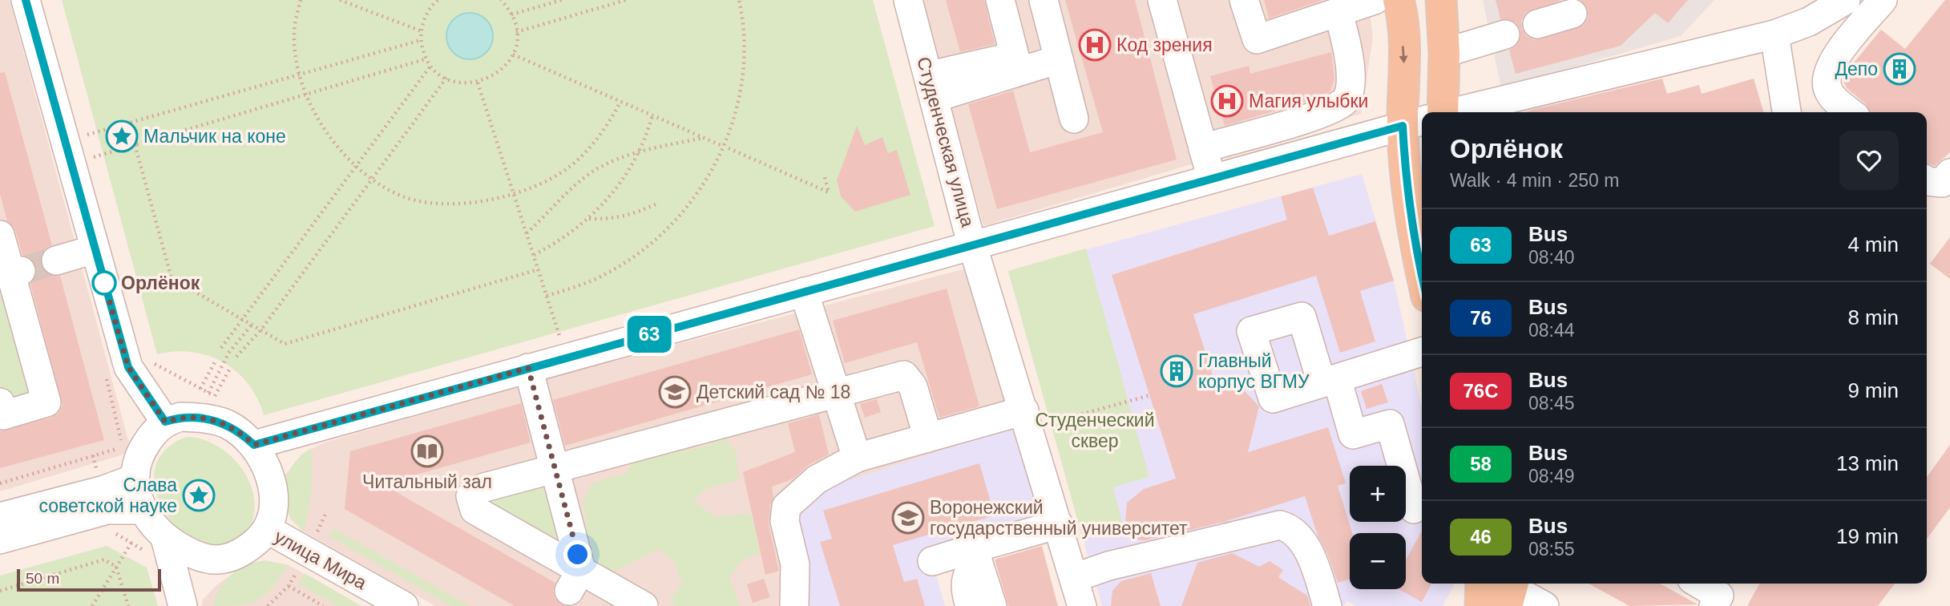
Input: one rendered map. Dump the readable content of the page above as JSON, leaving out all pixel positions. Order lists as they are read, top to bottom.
{
  "streets": {
    "street": ["Студенческая улица", "улица Мира"]
  },
  "parks": ["Студенческий сквер"],
  "places": {
    "hospital": ["Код зрения", "Магия улыбки"],
    "building": ["Депо", "Главный корпус ВГМУ"],
    "place": ["Мальчик на коне", "Слава советской науке"],
    "other": ["Орлёнок"],
    "school or university": ["Детский сад № 18", "Воронежский государственный университет"],
    "library": ["Читальный зал"]
  },
  "lines": ["bus line 63"],
  "scale_bar": "50 m",
  "page": {
    "on_map": "63",
    "heading": ["Орлёнок", "Walk · 4 min · 250 m"],
    "list": [
      {
        "mark": "63",
        "name": "Bus",
        "note": "08:40",
        "value": "4 min"
      },
      {
        "mark": "76",
        "name": "Bus",
        "note": "08:44",
        "value": "8 min"
      },
      {
        "mark": "76С",
        "name": "Bus",
        "note": "08:45",
        "value": "9 min"
      },
      {
        "mark": "58",
        "name": "Bus",
        "note": "08:49",
        "value": "13 min"
      },
      {
        "mark": "46",
        "name": "Bus",
        "note": "08:55",
        "value": "19 min"
      }
    ],
    "map_buttons": ["+", "−"],
    "scale": "50 m"
  }
}
